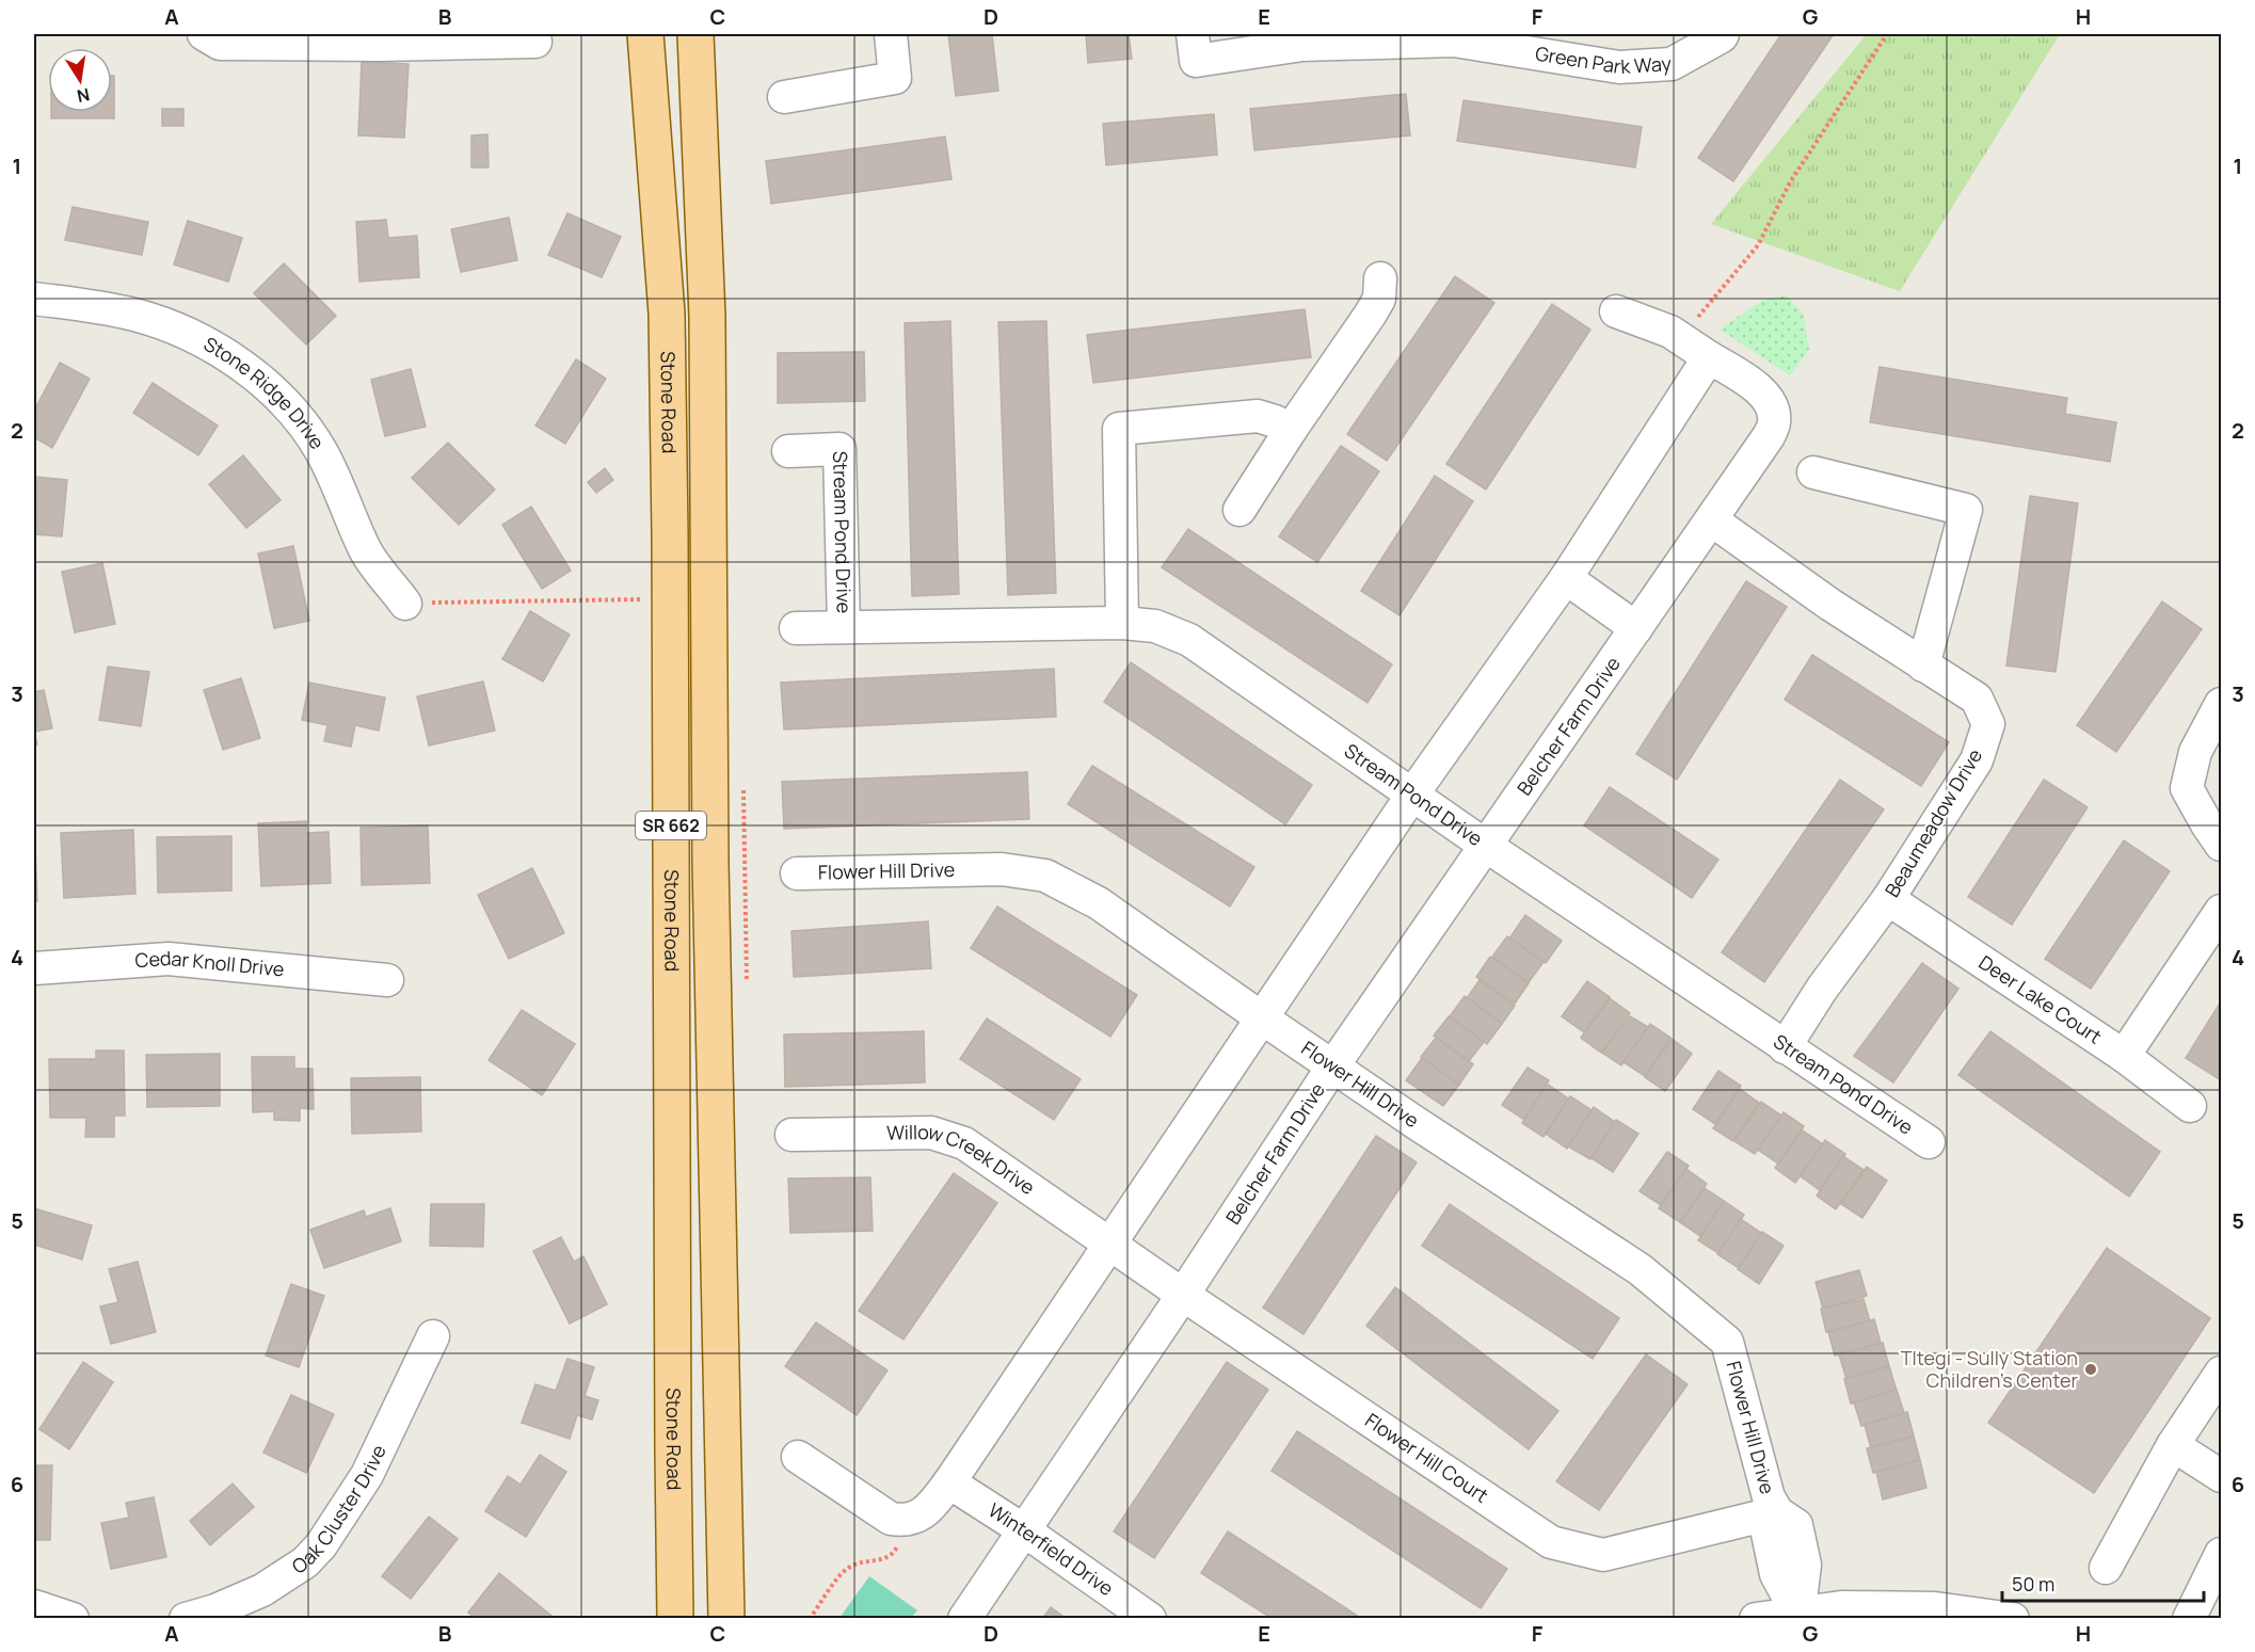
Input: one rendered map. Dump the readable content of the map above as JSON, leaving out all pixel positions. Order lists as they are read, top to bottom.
{
  "streets": {
    "main road": ["Stone Road", "SR 662"],
    "street": [
      "Green Park Way",
      "Stone Ridge Drive",
      "Stream Pond Drive",
      "Belcher Farm Drive",
      "Beaumeadow Drive",
      "Flower Hill Drive",
      "Cedar Knoll Drive",
      "Deer Lake Court",
      "Willow Creek Drive",
      "Flower Hill Court",
      "Oak Cluster Drive",
      "Winterfield Drive"
    ]
  },
  "crossings": [
    ["Stream Pond Drive", "Belcher Farm Drive"],
    ["Stream Pond Drive", "Beaumeadow Drive"],
    ["Belcher Farm Drive", "Beaumeadow Drive"],
    ["Belcher Farm Drive", "Flower Hill Drive"],
    ["Belcher Farm Drive", "Flower Hill Court"],
    ["Belcher Farm Drive", "Winterfield Drive"],
    ["Beaumeadow Drive", "Deer Lake Court"],
    ["Flower Hill Drive", "Flower Hill Court"],
    ["Willow Creek Drive", "Flower Hill Court"]
  ],
  "places": ["Tltegi - Sully Station Children's Center"],
  "scale_bar": "50 m",
  "north": "bottom",
  "grid": {
    "columns": [
      "A",
      "B",
      "C",
      "D",
      "E",
      "F",
      "G",
      "H"
    ],
    "rows": [
      "1",
      "2",
      "3",
      "4",
      "5",
      "6"
    ]
  }
}
